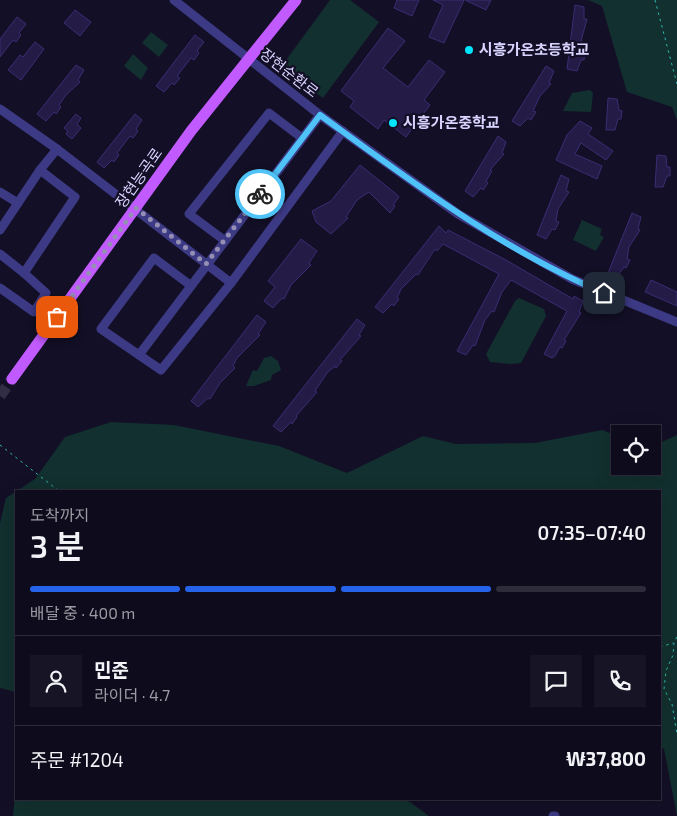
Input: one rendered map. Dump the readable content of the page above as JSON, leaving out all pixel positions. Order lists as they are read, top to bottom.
{
  "streets": {
    "main road": ["장현능곡로"],
    "street": ["장현순환로"]
  },
  "crossings": [
    ["장현순환로", "장현능곡로"]
  ],
  "places": ["시흥가온초등학교", "시흥가온중학교"],
  "page": {
    "heading": ["3 분", "도착까지", "07:35–07:40"],
    "panel": [
      "민준",
      "라이더 · 4.7",
      "주문 #1204",
      "₩37,800"
    ],
    "bar": "배달 중 · 400 m"
  }
}
